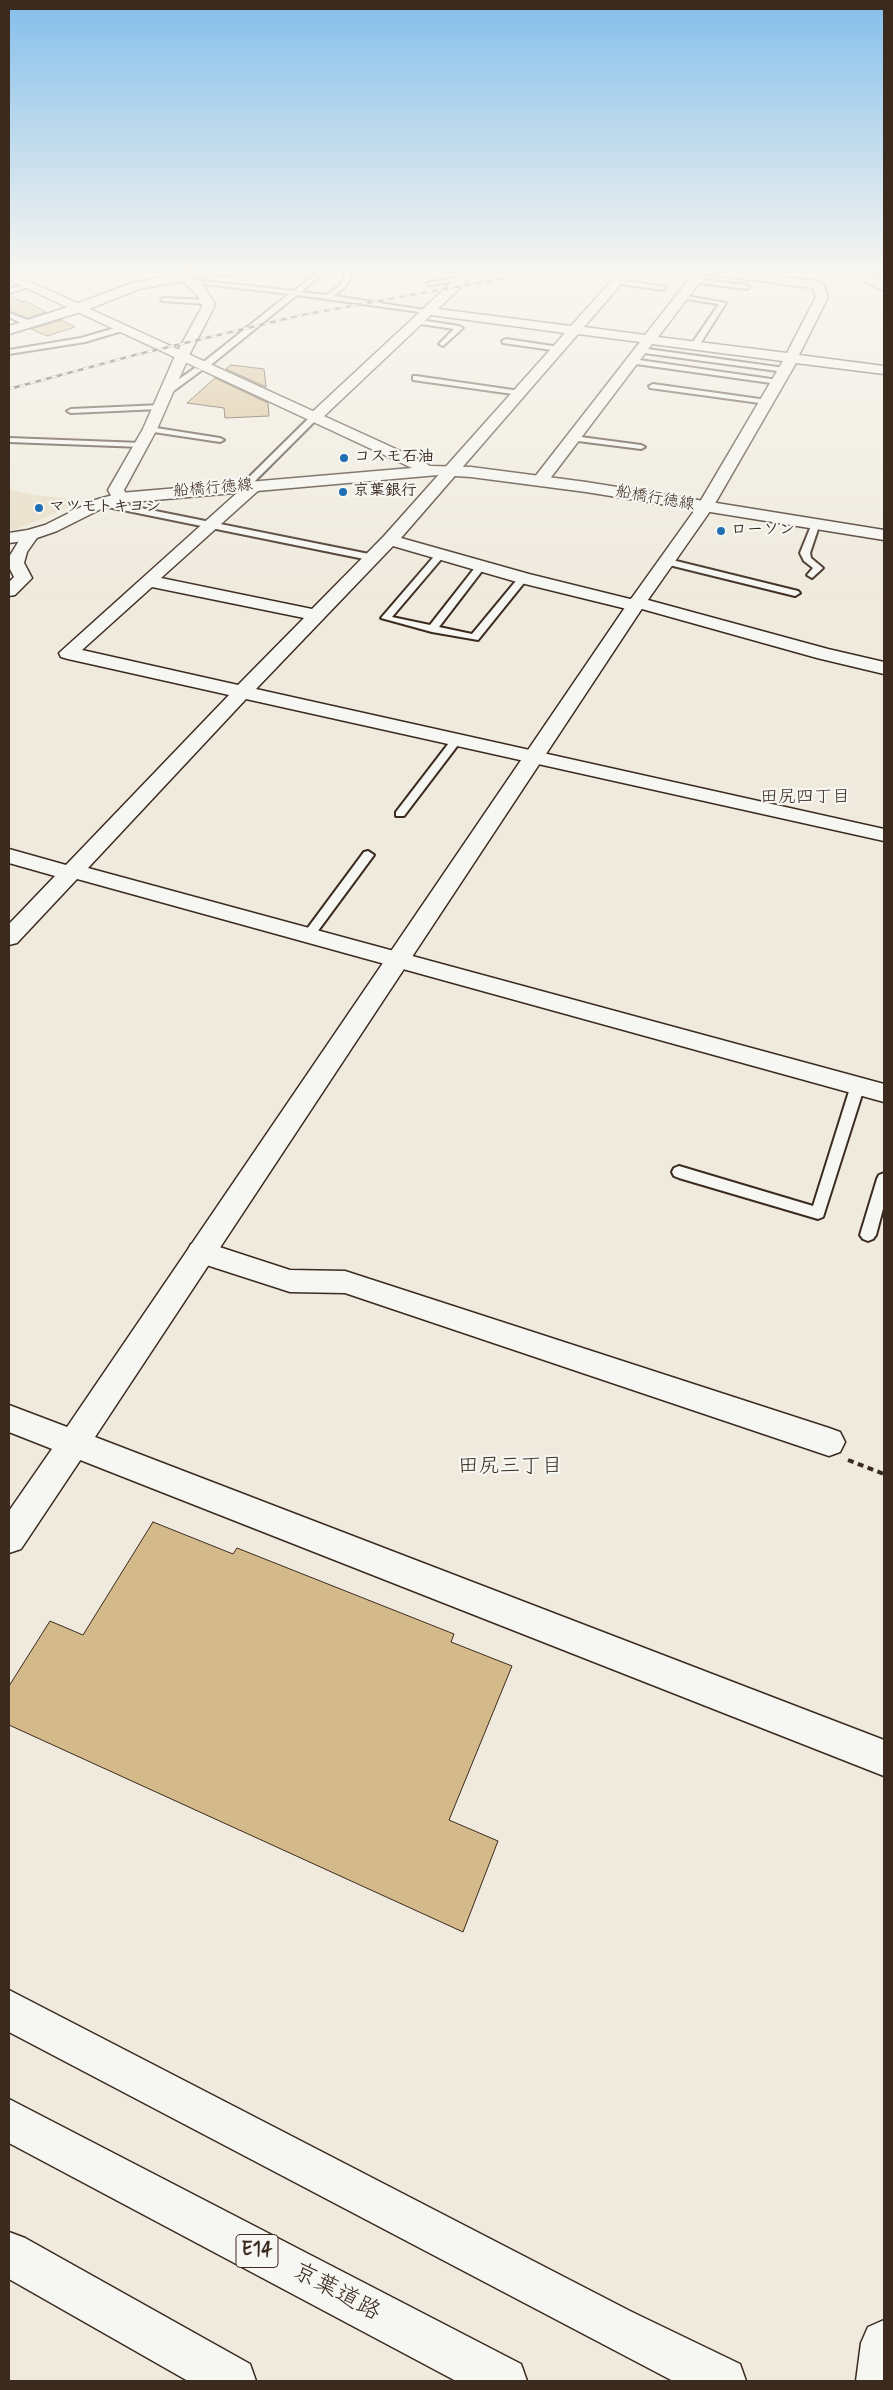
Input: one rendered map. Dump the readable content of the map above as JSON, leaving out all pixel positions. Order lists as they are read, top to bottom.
{
  "streets": {
    "main road": ["船橋行徳線", "E14", "京葉道路"]
  },
  "districts": ["田尻四丁目", "田尻三丁目"],
  "places": [
    "コスモ石油",
    "京葉銀行",
    "マツモトキヨシ",
    "ローソン"
  ]
}
